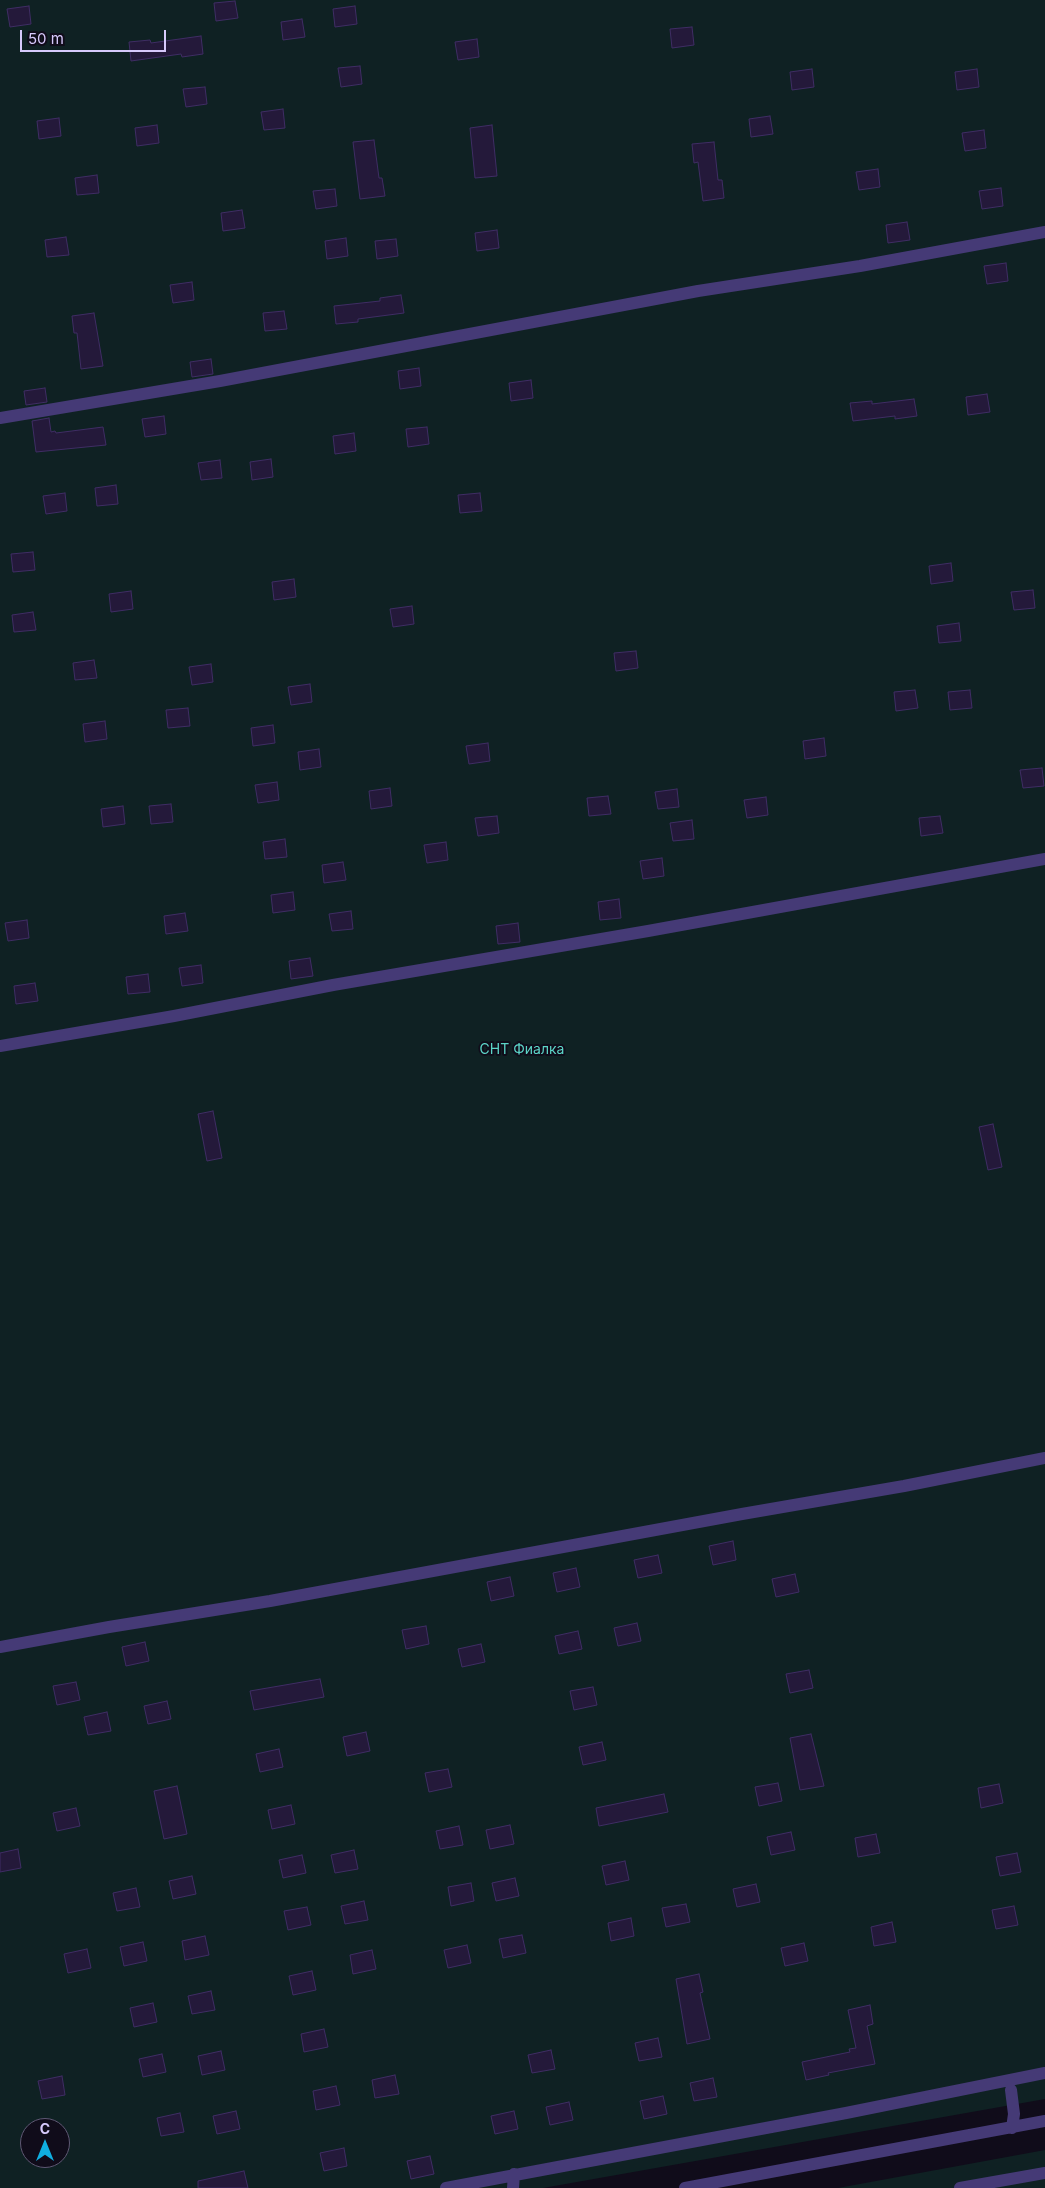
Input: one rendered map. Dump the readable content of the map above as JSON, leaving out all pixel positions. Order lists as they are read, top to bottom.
{
  "parks": ["СНТ Фиалка"],
  "scale_bar": "50 m",
  "north": "top"
}
